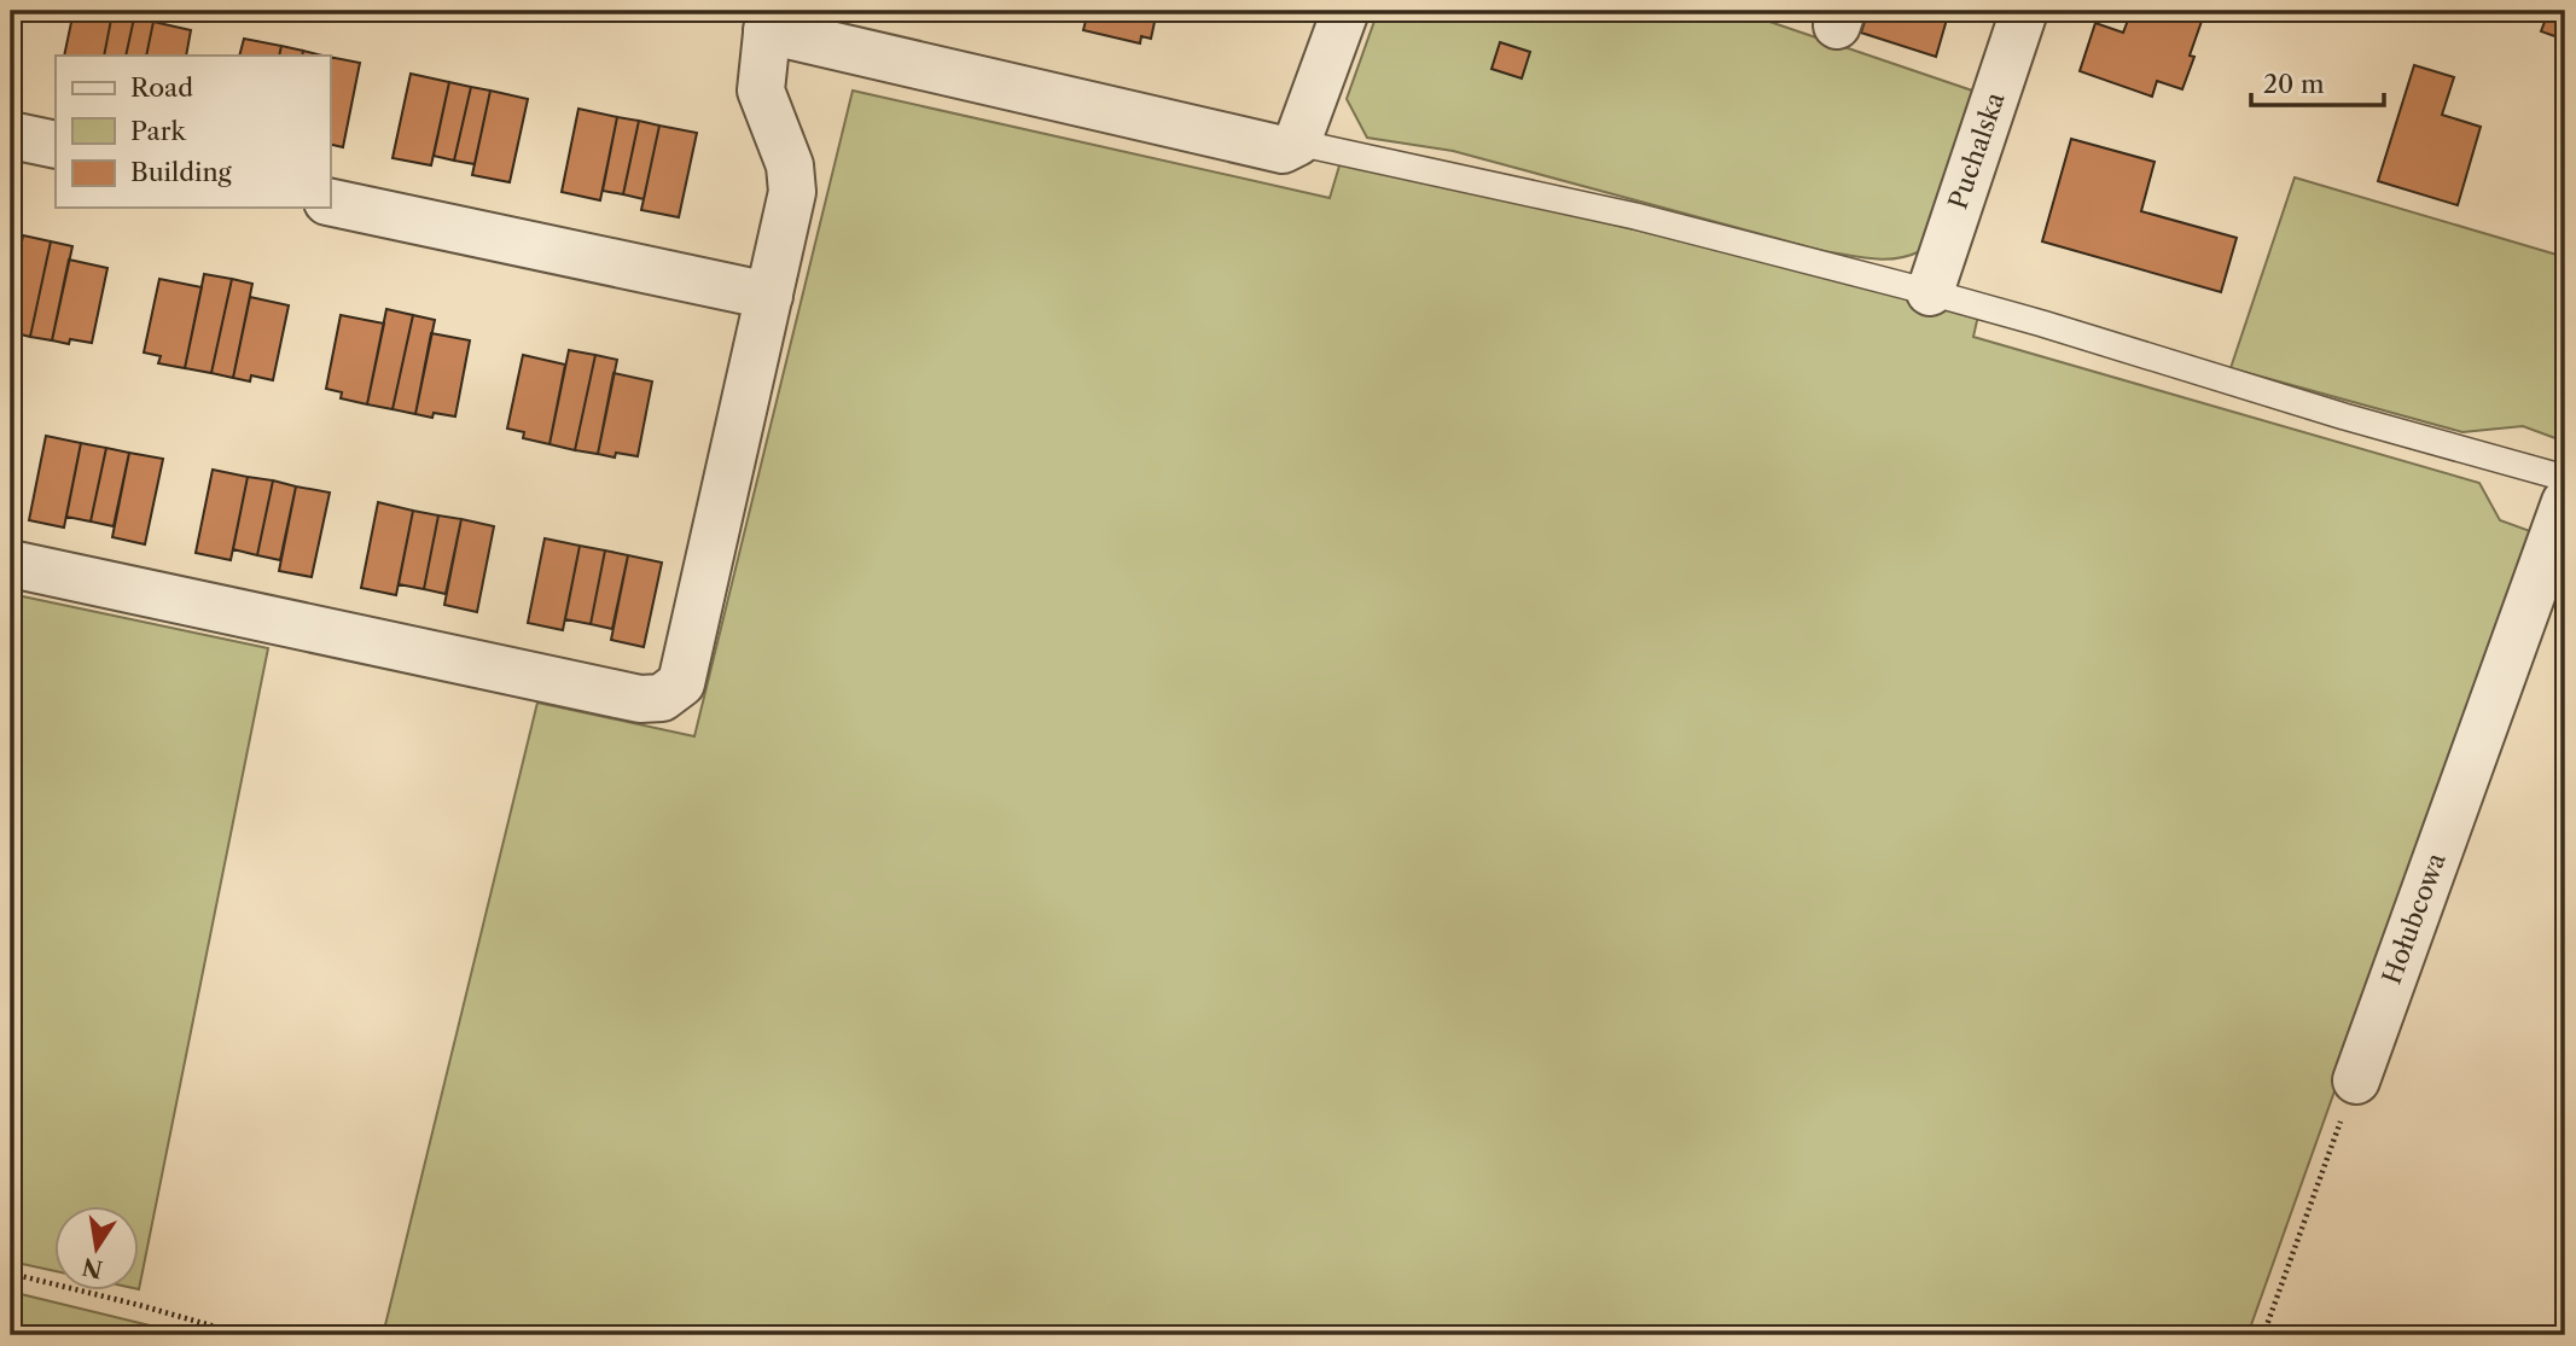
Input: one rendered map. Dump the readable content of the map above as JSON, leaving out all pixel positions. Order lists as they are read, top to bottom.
{
  "streets": {
    "street": ["Puchalska", "Hołubcowa"]
  },
  "legend": ["Road", "Park", "Building"],
  "scale_bar": "20 m",
  "north": "bottom"
}
